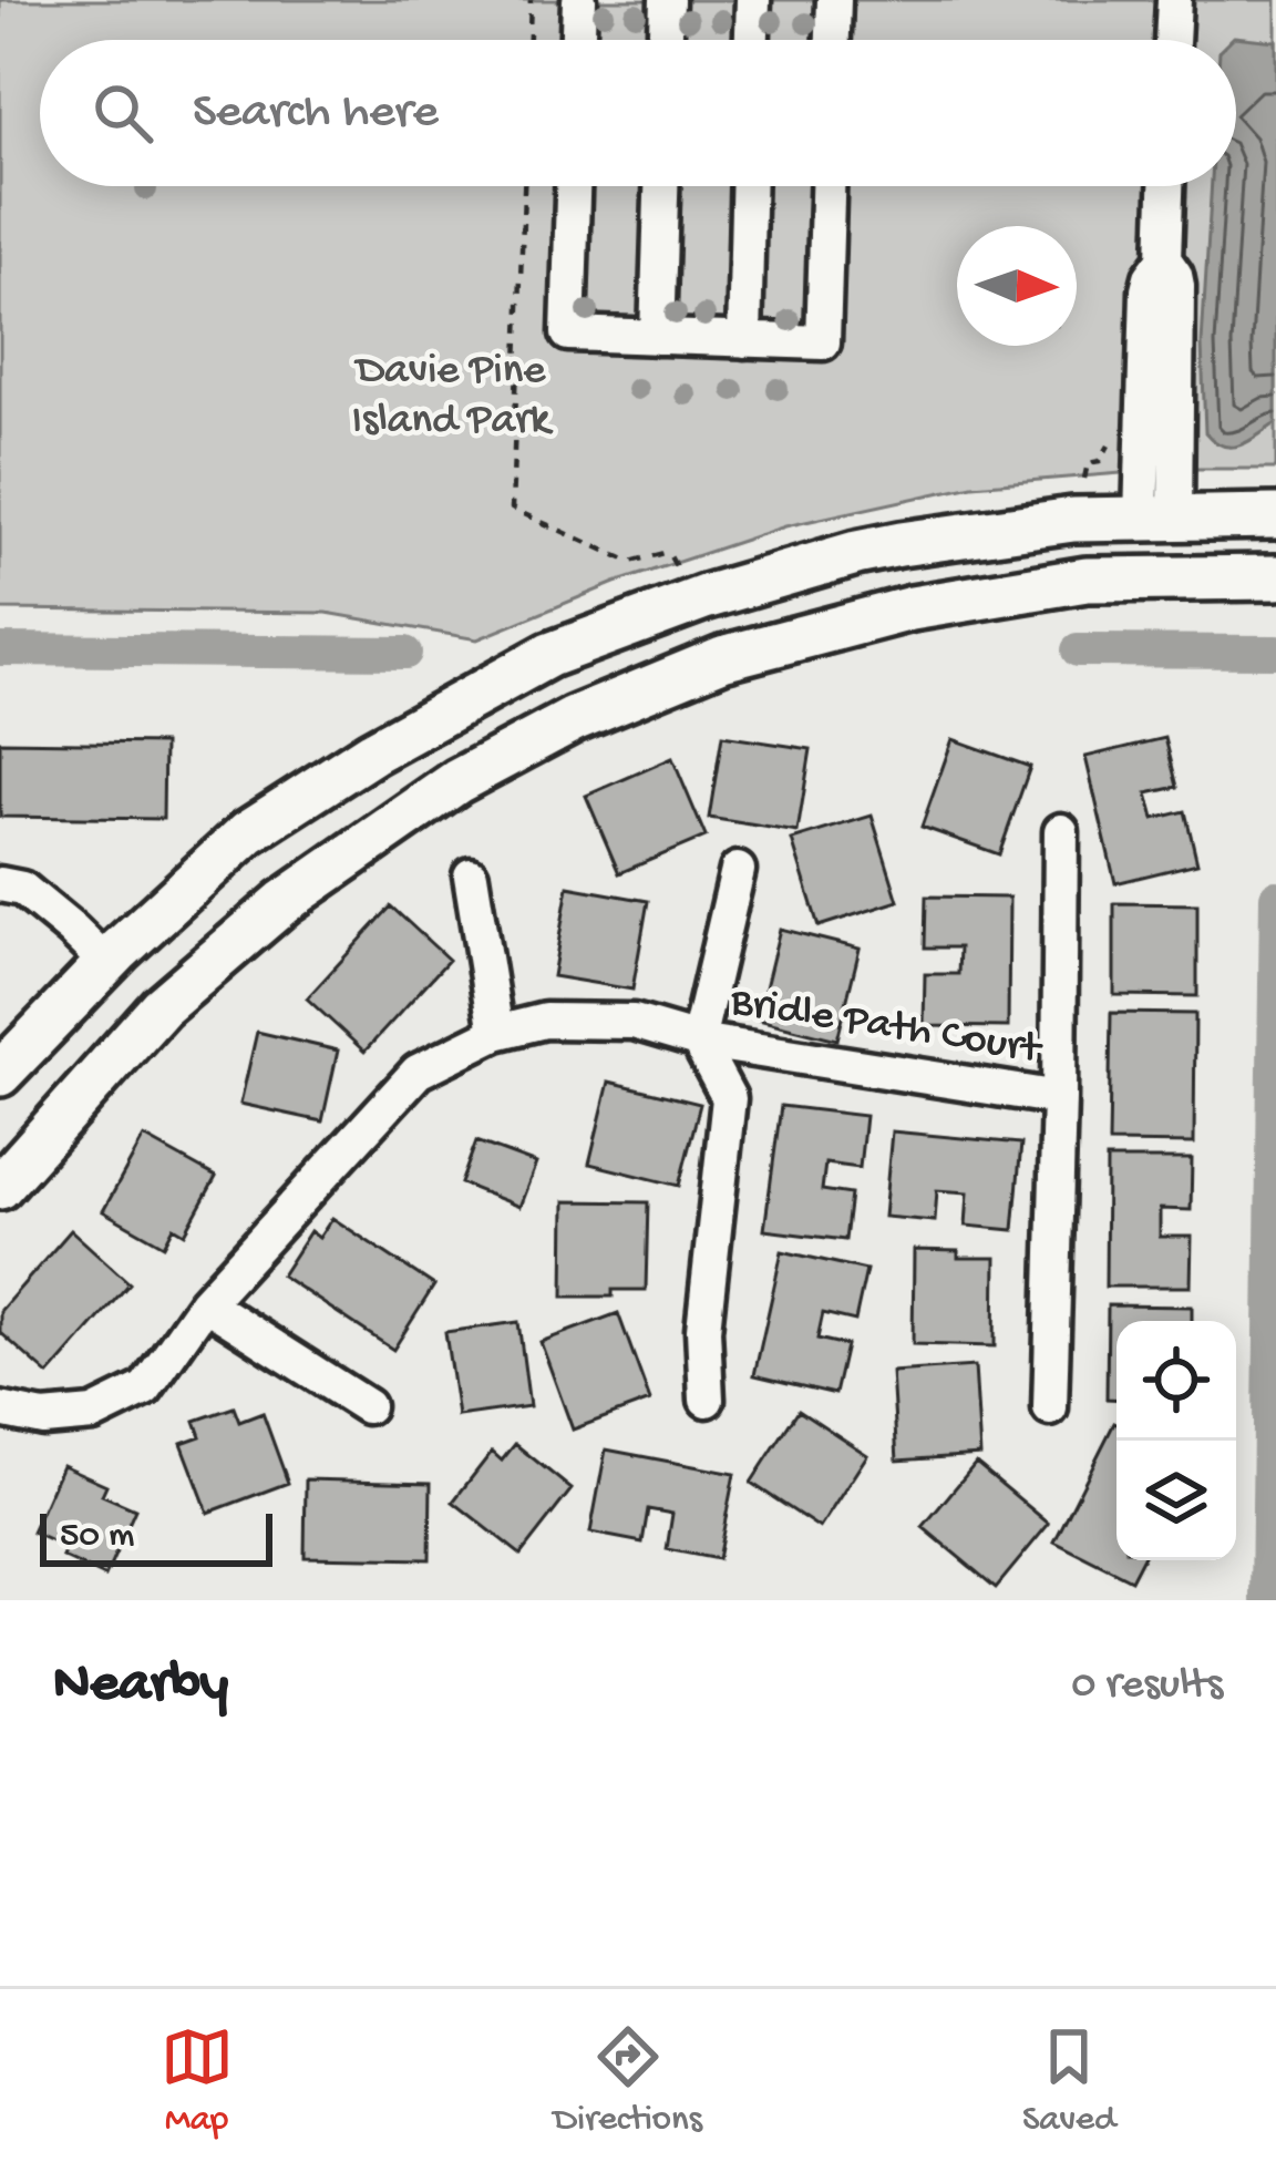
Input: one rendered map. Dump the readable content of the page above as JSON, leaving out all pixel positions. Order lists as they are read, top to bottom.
{
  "streets": {
    "street": ["Bridle Path Court"]
  },
  "parks": ["Davie Pine Island Park"],
  "scale_bar": "50 m",
  "north": "right",
  "page": {
    "search": "Search here",
    "scale": "50 m",
    "heading": ["Nearby", "0 results"],
    "nav": ["Map", "Directions", "Saved"]
  }
}
